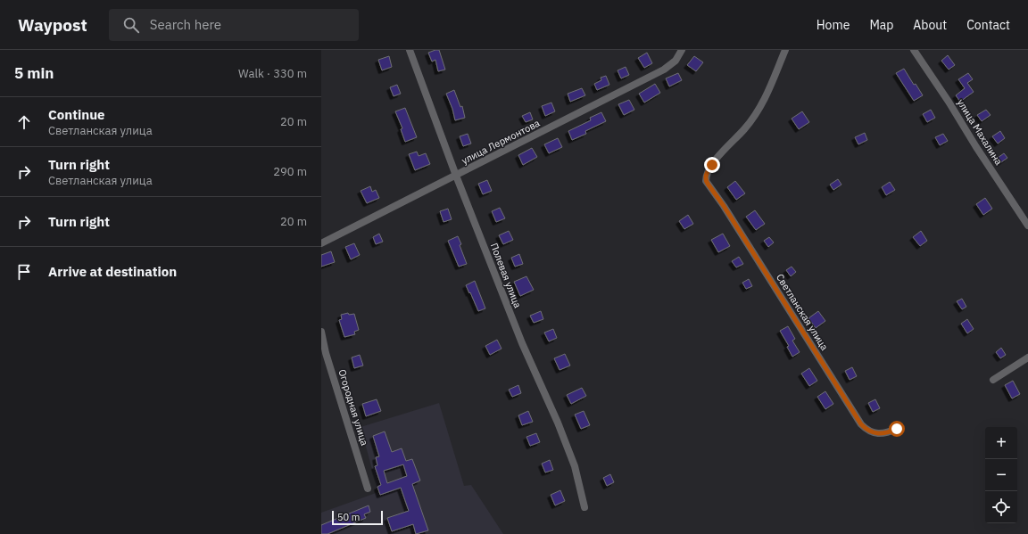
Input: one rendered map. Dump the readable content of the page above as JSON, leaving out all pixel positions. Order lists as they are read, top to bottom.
{
  "streets": {
    "street": [
      "улица Махалина",
      "улица Лермонтова",
      "Полевая улица",
      "Светланская улица",
      "Огородная улица"
    ]
  },
  "crossings": [
    ["улица Лермонтова", "Полевая улица"]
  ],
  "scale_bar": "50 m",
  "page": {
    "header": "Waypost",
    "search": "Search here",
    "nav": [
      "Home",
      "Map",
      "About",
      "Contact"
    ],
    "heading": ["5 min", "Walk · 330 m"],
    "list": [
      ["Continue", "Светланская улица", "20 m"],
      ["Turn right", "Светланская улица", "290 m"],
      ["Turn right", "20 m"],
      "Arrive at destination"
    ],
    "map_buttons": ["+", "−"],
    "scale": "50 m"
  }
}
